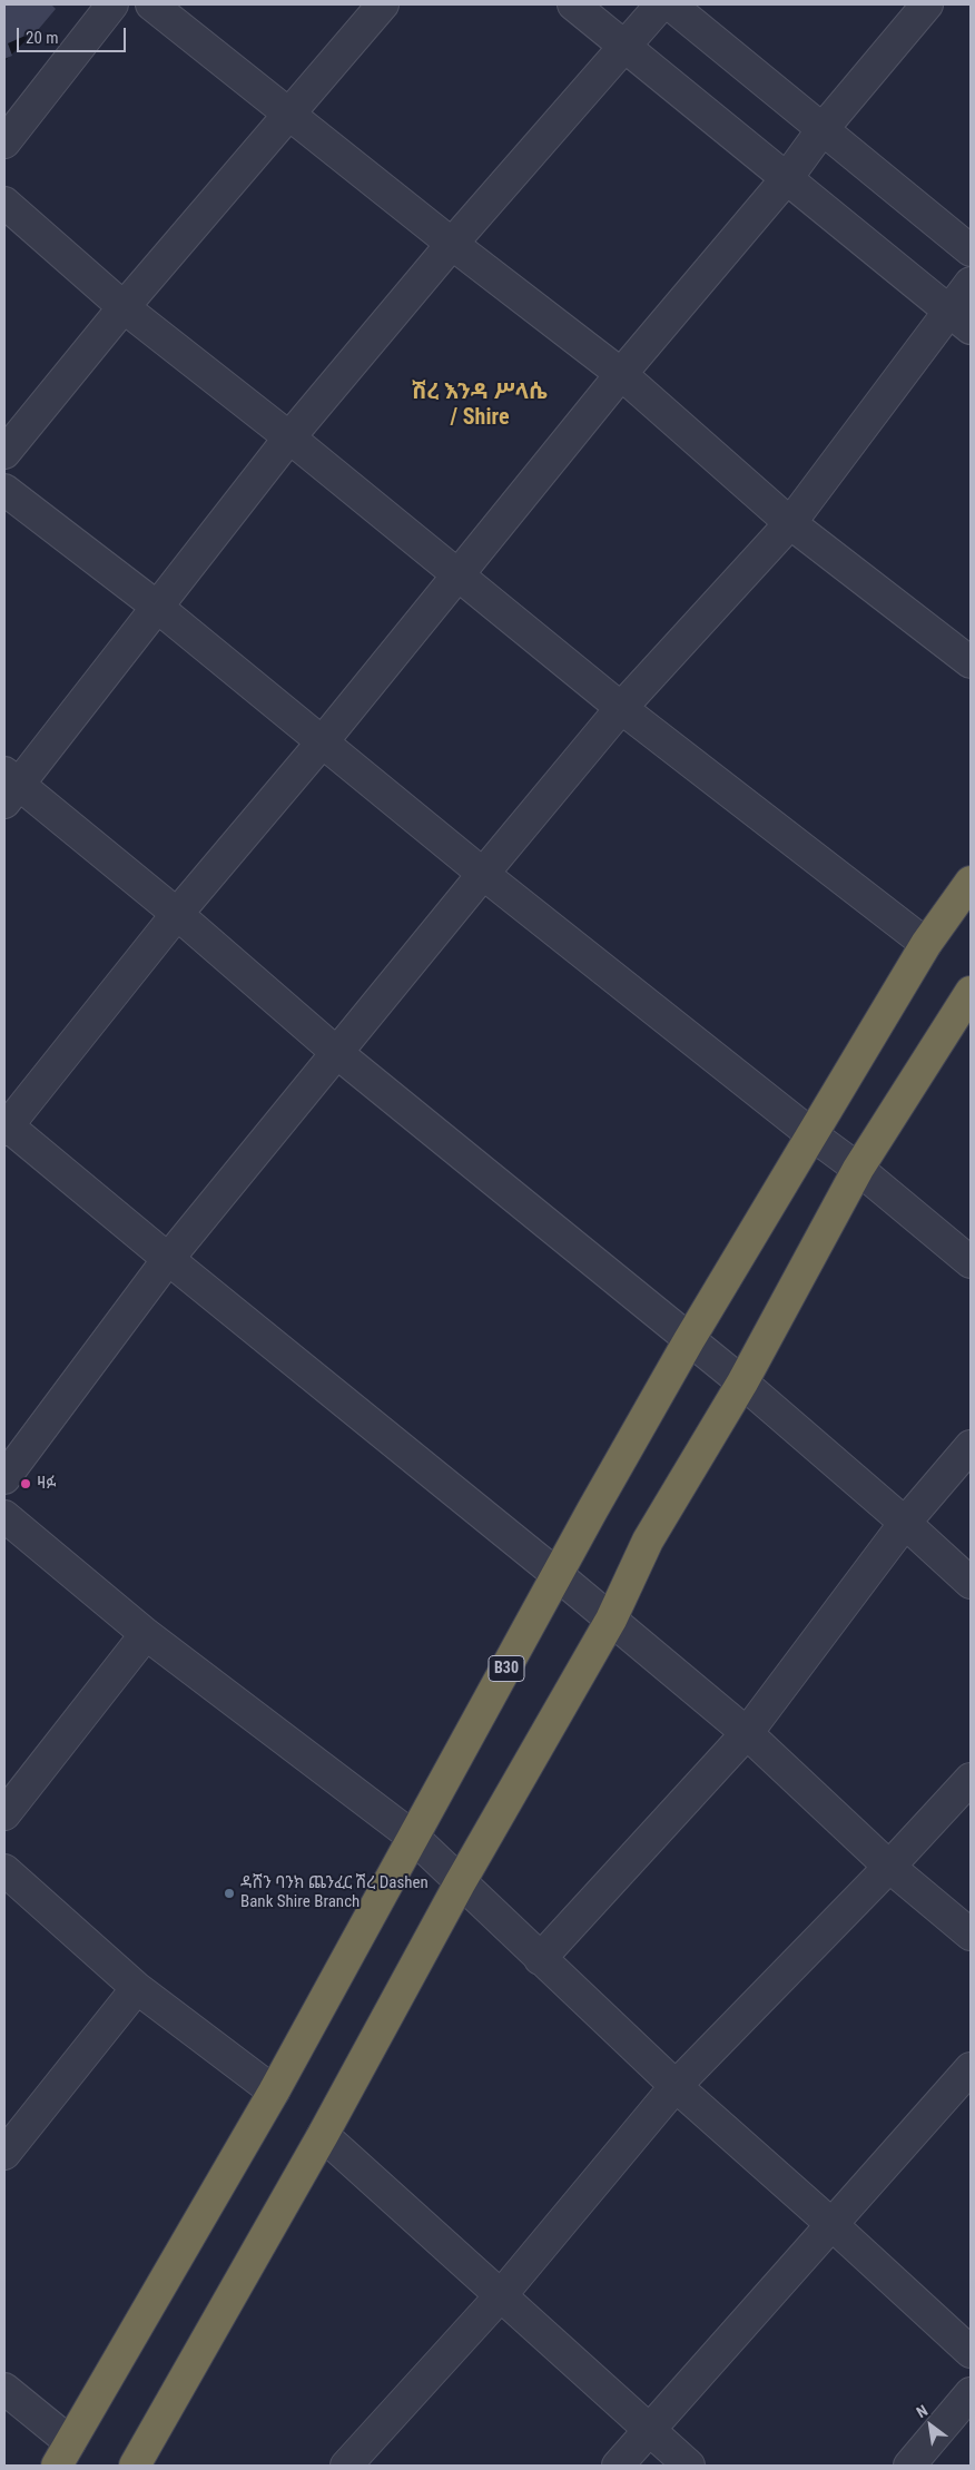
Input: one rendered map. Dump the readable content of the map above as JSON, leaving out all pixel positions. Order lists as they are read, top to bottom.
{
  "streets": {
    "highway": ["B30"]
  },
  "districts": ["ሽረ እንዳ ሥላሴ / Shire"],
  "places": ["ዛፉ", "ዳሸን ባንክ ጨንፈር ሽረ Dashen Bank Shire Branch"],
  "scale_bar": "20 m",
  "north": "top left"
}
